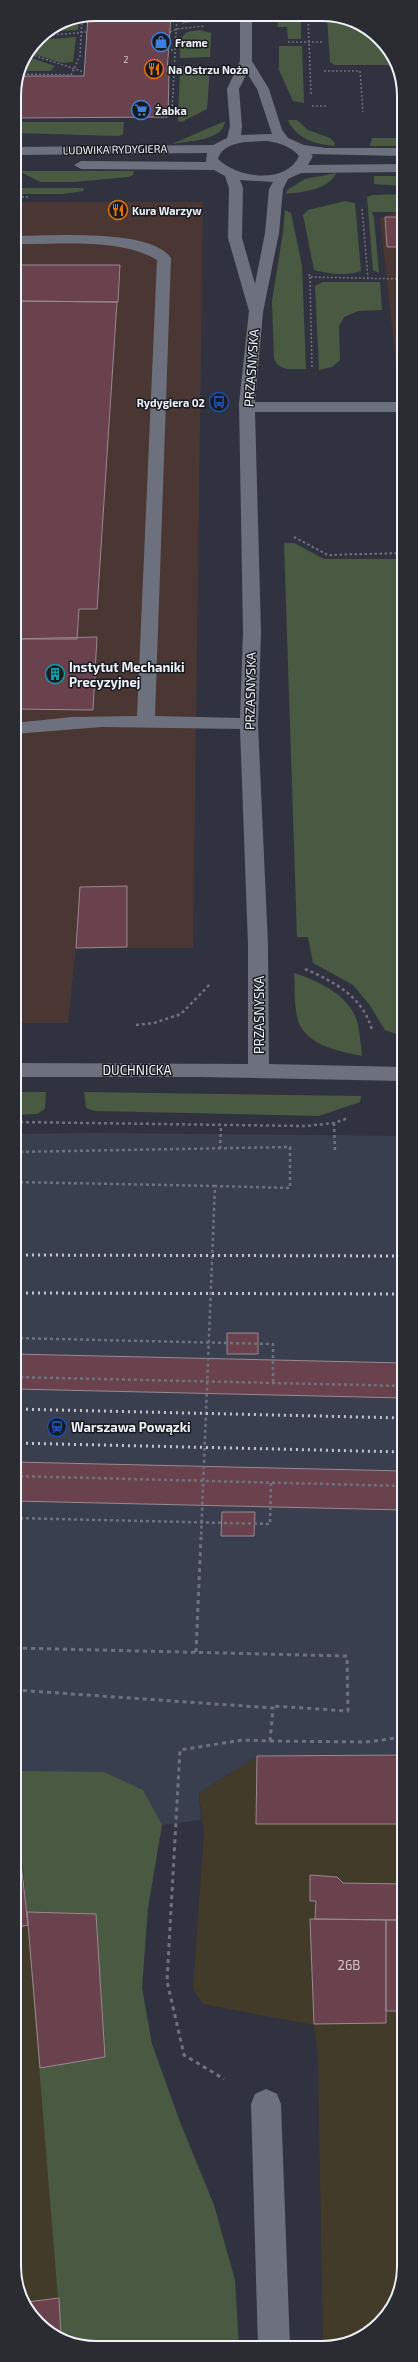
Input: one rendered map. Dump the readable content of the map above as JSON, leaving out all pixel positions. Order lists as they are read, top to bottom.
{
  "streets": {
    "street": ["LUDWIKA RYDYGIERA", "PRZASNYSKA", "DUCHNICKA"]
  },
  "crossings": [
    ["PRZASNYSKA", "DUCHNICKA"]
  ],
  "places": {
    "shop": ["Frame"],
    "restaurant": ["Na Ostrzu Noża", "Kura Warzyw"],
    "supermarket": ["Żabka"],
    "bus stop": ["Rydygiera 02"],
    "building": ["Instytut Mechaniki Precyzyjnej"],
    "station": ["Warszawa Powązki"]
  },
  "house_numbers": ["2", "26B"]
}
